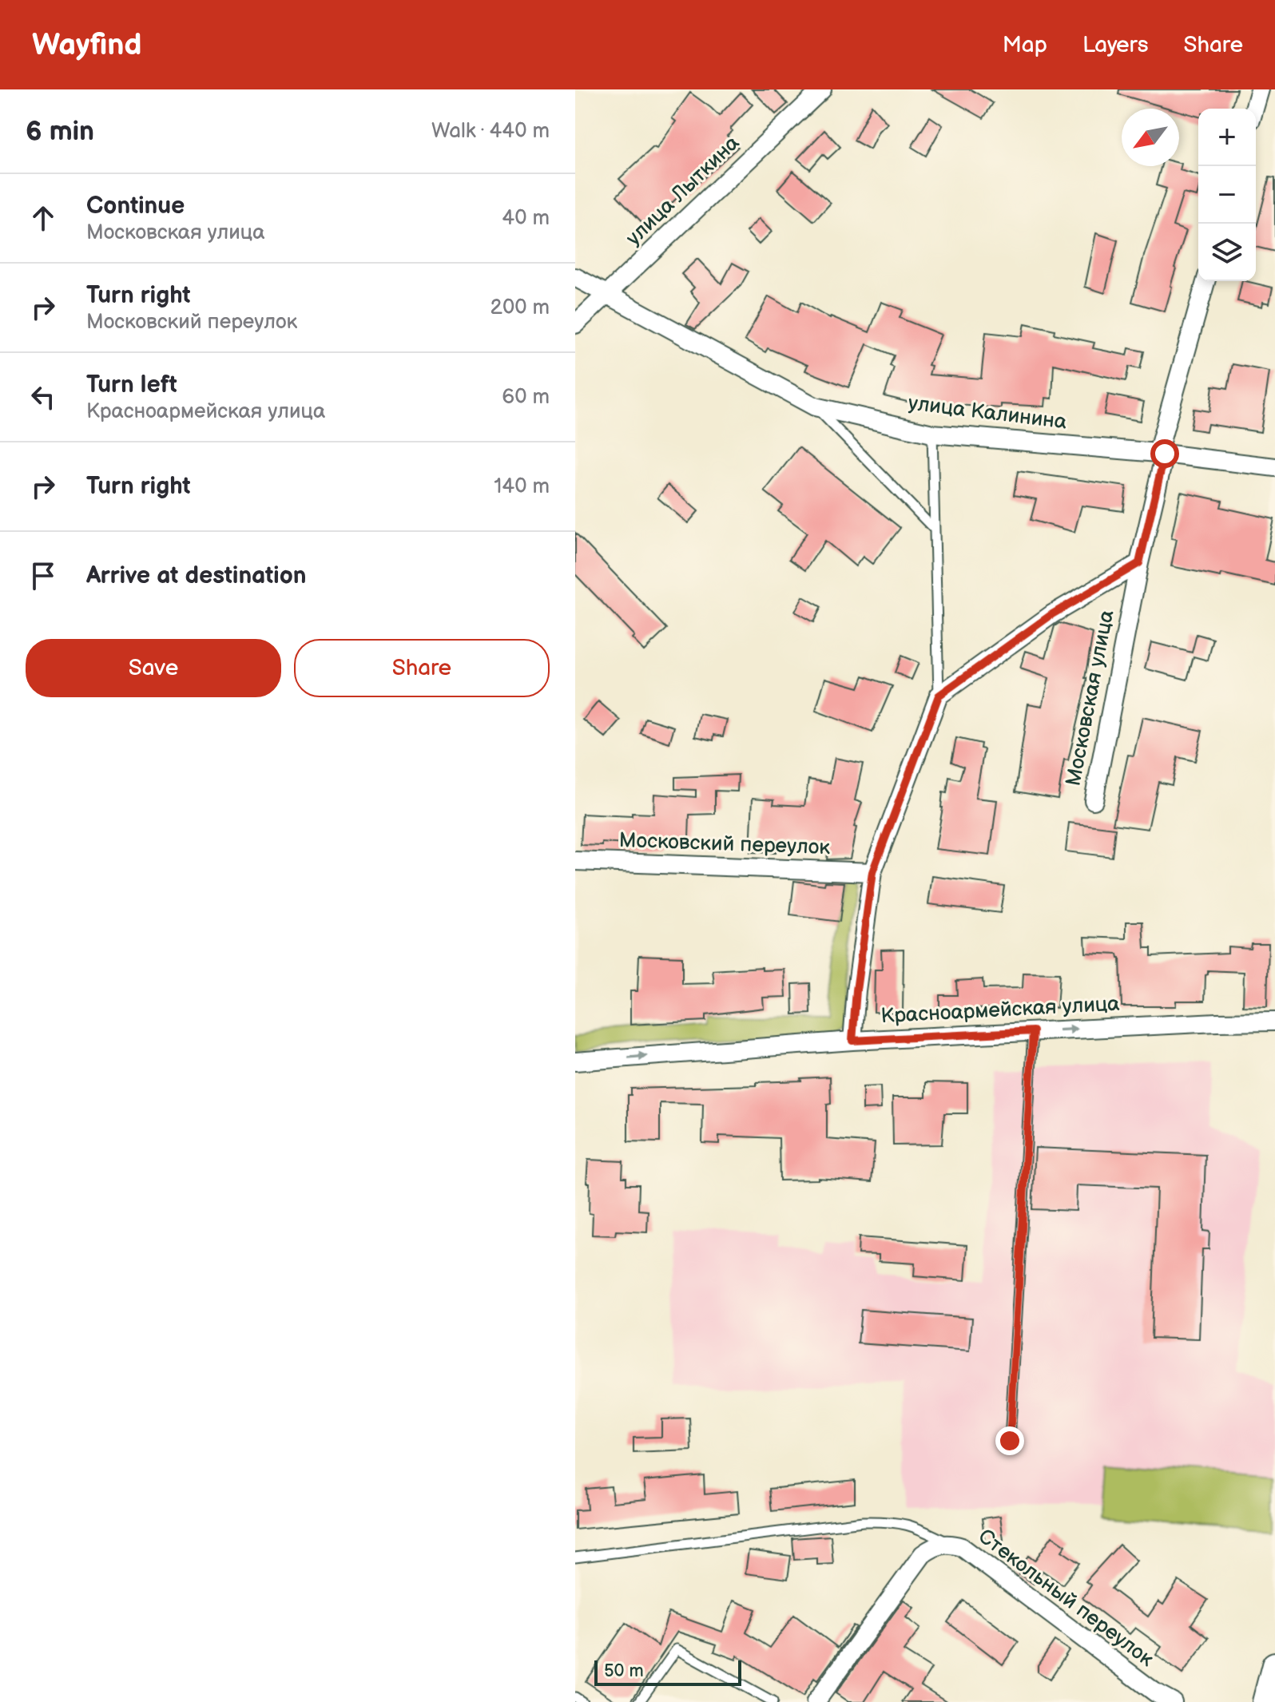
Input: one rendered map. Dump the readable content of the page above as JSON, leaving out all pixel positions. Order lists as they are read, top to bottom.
{
  "streets": {
    "street": [
      "улица Лыткина",
      "улица Калинина",
      "Московская улица",
      "Московский переулок",
      "Красноармейская улица",
      "Стекольный переулок"
    ]
  },
  "crossings": [
    ["улица Лыткина", "улица Калинина"],
    ["улица Калинина", "Московская улица"]
  ],
  "one_way": ["Красноармейская улица"],
  "scale_bar": "50 m",
  "north": "bottom left",
  "page": {
    "header": "Wayfind",
    "nav": ["Map", "Layers", "Share"],
    "heading": ["6 min", "Walk · 440 m"],
    "map_buttons": ["+", "−"],
    "list": [
      ["Continue", "Московская улица", "40 m"],
      ["Turn right", "Московский переулок", "200 m"],
      ["Turn left", "Красноармейская улица", "60 m"],
      ["Turn right", "140 m"],
      "Arrive at destination"
    ],
    "buttons": ["Save", "Share"],
    "scale": "50 m"
  }
}
